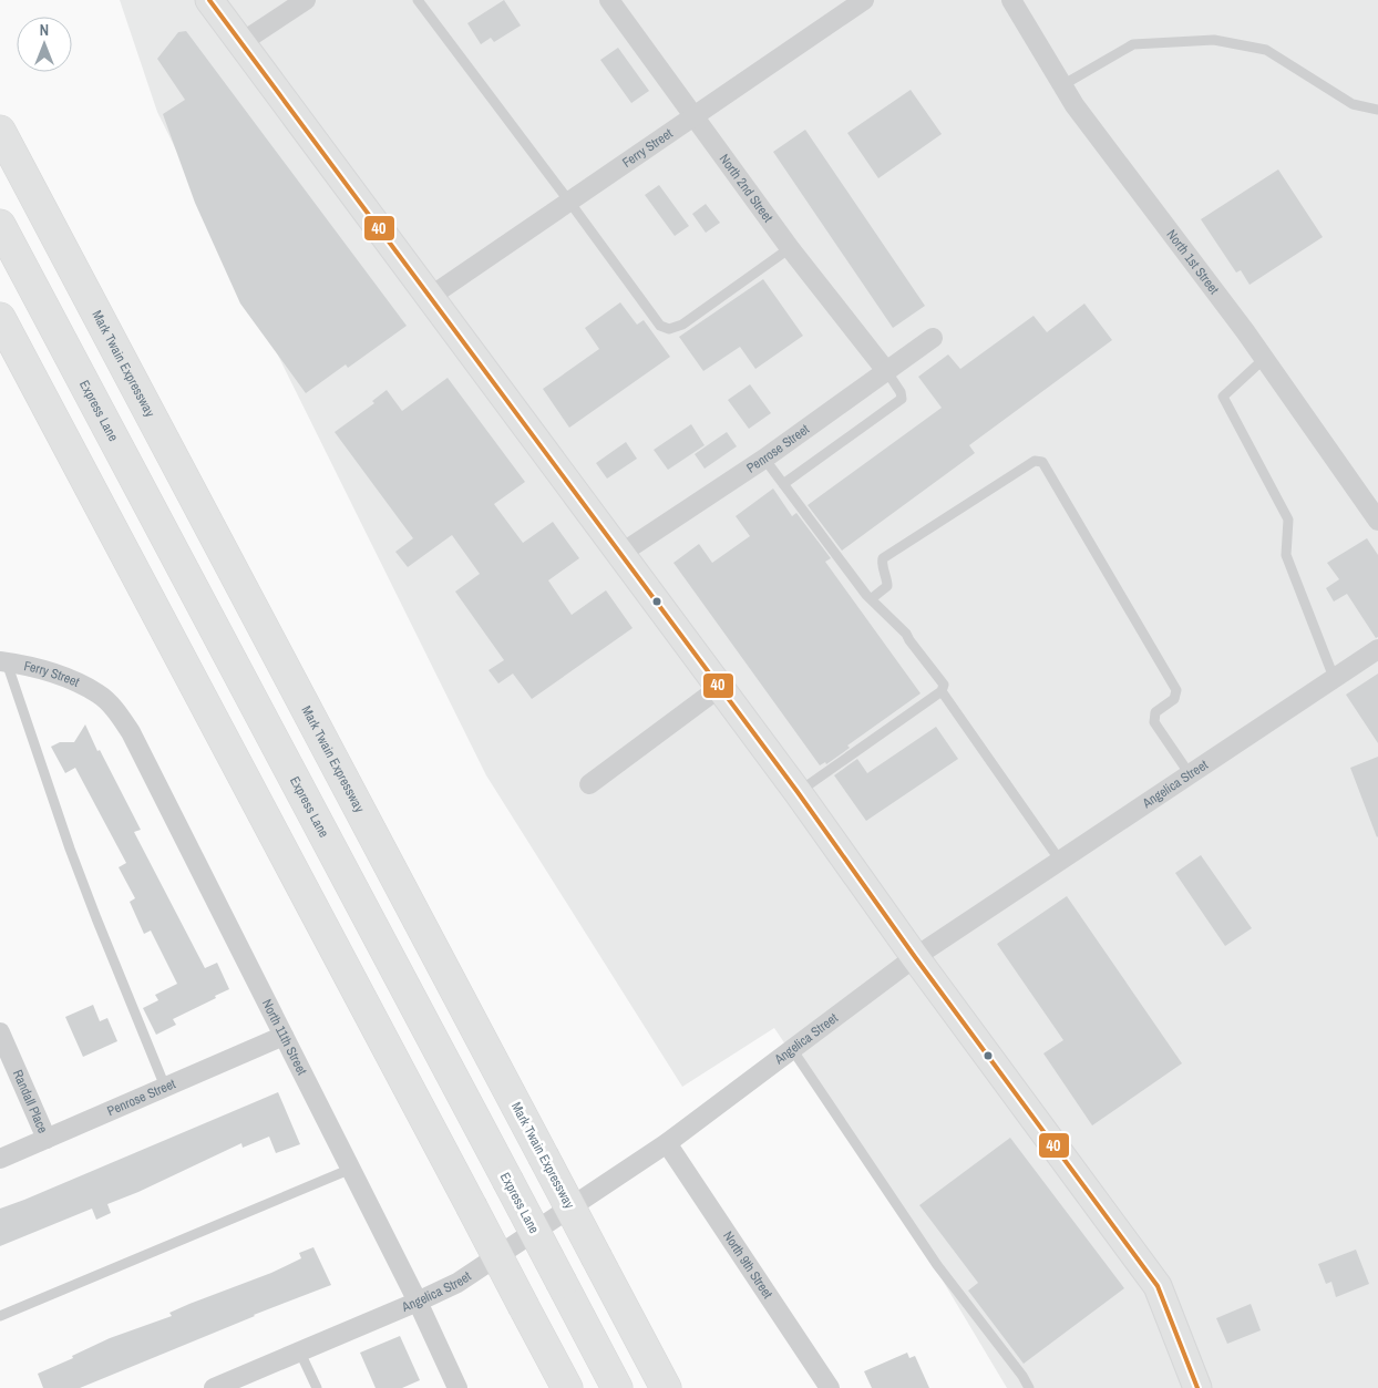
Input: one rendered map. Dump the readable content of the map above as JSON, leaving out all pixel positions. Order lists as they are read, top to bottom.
{
  "streets": {
    "highway": ["Mark Twain Expressway", "Express Lane"],
    "street": [
      "Ferry Street",
      "North 2nd Street",
      "North 1st Street",
      "Penrose Street",
      "Angelica Street",
      "North 11th Street",
      "Randall Place",
      "North 9th Street"
    ]
  },
  "crossings": [
    ["Ferry Street", "North 2nd Street"],
    ["Ferry Street", "North 11th Street"],
    ["North 2nd Street", "Penrose Street"],
    ["Penrose Street", "North 11th Street"],
    ["Penrose Street", "Randall Place"],
    ["Angelica Street", "North 11th Street"],
    ["Angelica Street", "North 9th Street"]
  ],
  "lines": ["transit line 40"],
  "north": "top"
}
